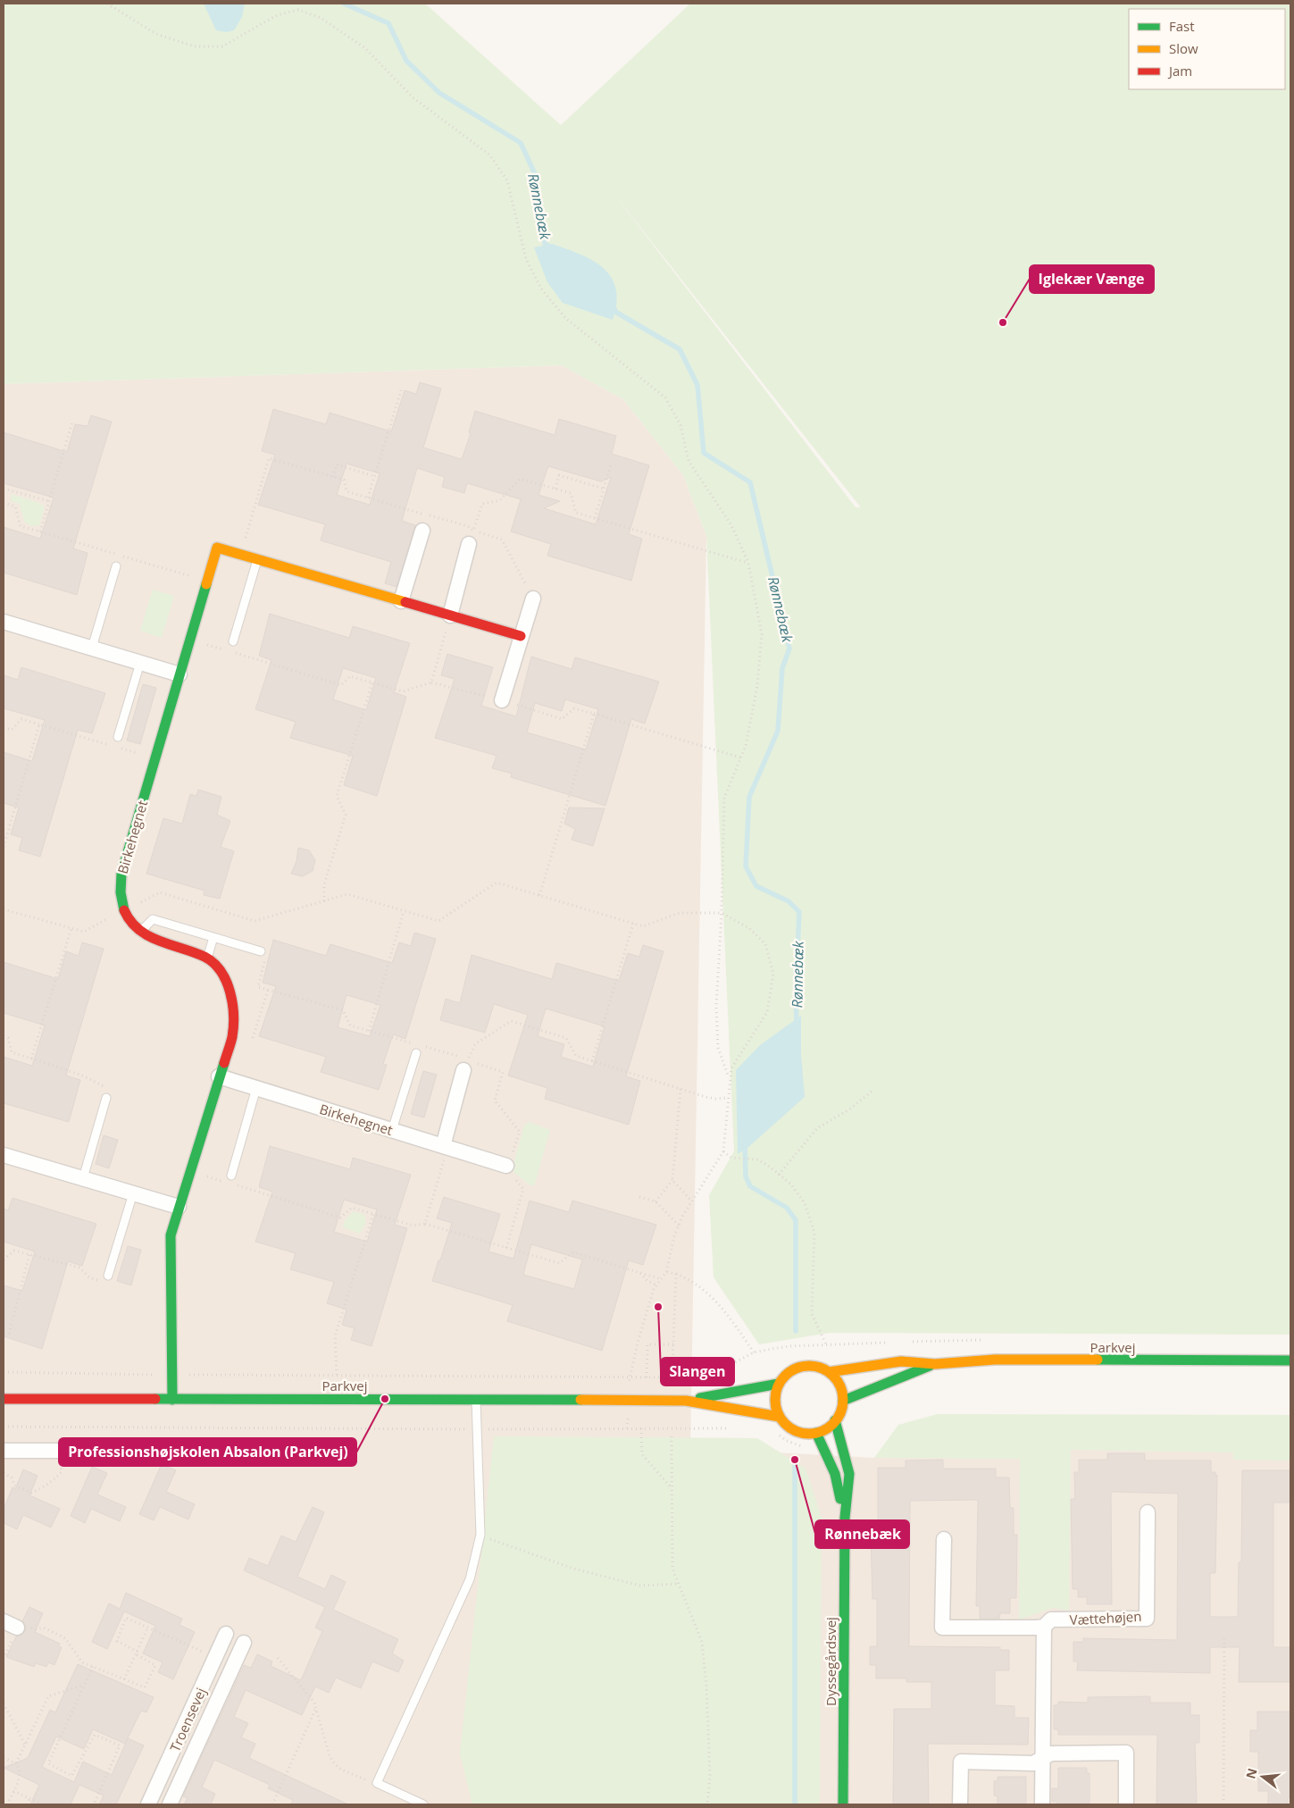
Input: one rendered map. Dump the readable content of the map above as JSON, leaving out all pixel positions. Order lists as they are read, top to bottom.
{
  "streets": {
    "street": [
      "Birkehegnet",
      "Parkvej",
      "Vættehøjen",
      "Dyssegårdsvej",
      "Troensevej"
    ]
  },
  "crossings": [
    ["Birkehegnet", "Parkvej"],
    ["Parkvej", "Dyssegårdsvej"]
  ],
  "water": ["Rønnebæk"],
  "places": [
    "Iglekær Vænge",
    "Slangen",
    "Professionshøjskolen Absalon (Parkvej)",
    "Rønnebæk"
  ],
  "legend": ["Fast", "Slow", "Jam"],
  "north": "left"
}
